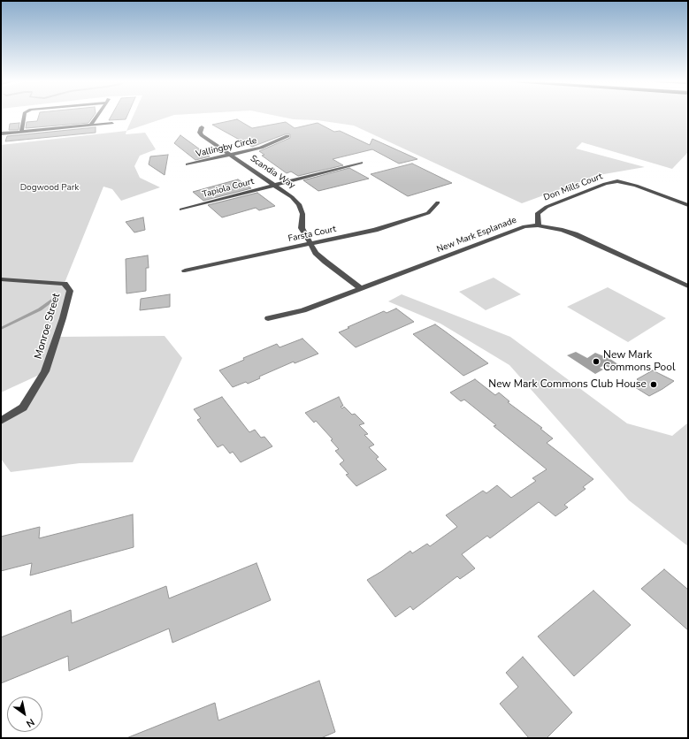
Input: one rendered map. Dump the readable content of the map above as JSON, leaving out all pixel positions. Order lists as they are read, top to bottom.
{
  "streets": {
    "street": [
      "Vallingby Circle",
      "Scandia Way",
      "Don Mills Court",
      "Tapiola Court",
      "Farsta Court",
      "New Mark Esplanade",
      "Monroe Street"
    ]
  },
  "crossings": [
    ["Vallingby Circle", "Scandia Way"],
    ["Scandia Way", "Tapiola Court"],
    ["Scandia Way", "Farsta Court"],
    ["Scandia Way", "New Mark Esplanade"],
    ["Don Mills Court", "New Mark Esplanade"]
  ],
  "parks": ["Dogwood Park"],
  "places": ["New Mark Commons Pool", "New Mark Commons Club House"],
  "north": "bottom right"
}
